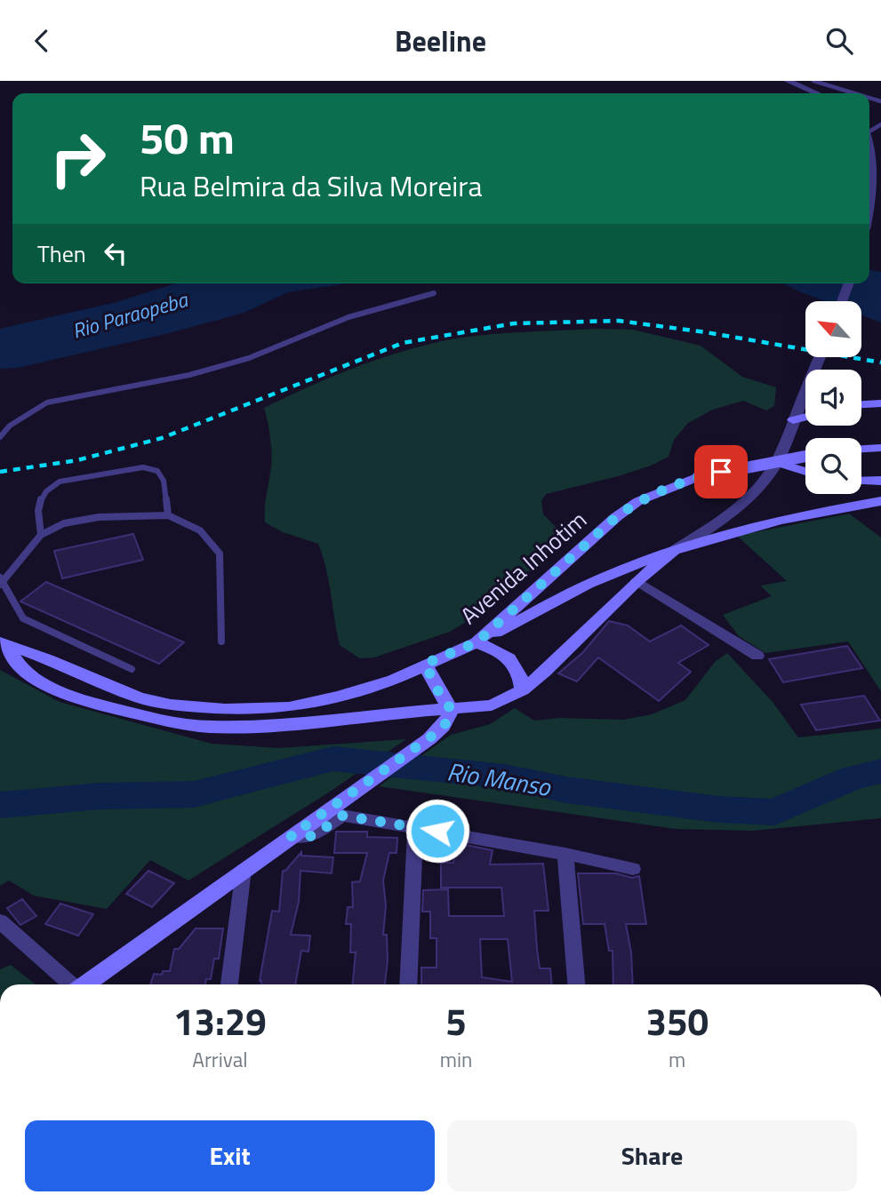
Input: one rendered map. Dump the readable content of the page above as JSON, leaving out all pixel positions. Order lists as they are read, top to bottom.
{
  "streets": {
    "main road": ["Avenida Inhotim"]
  },
  "water": ["Rio Paraopeba", "Rio Manso"],
  "north": "top left",
  "page": {
    "header": "Beeline",
    "turn": ["50 m", "Rua Belmira da Silva Moreira"],
    "then": "Then",
    "eta": [
      "13:29",
      "Arrival",
      "5",
      "min",
      "350",
      "m"
    ],
    "buttons": ["Exit", "Share"]
  }
}
